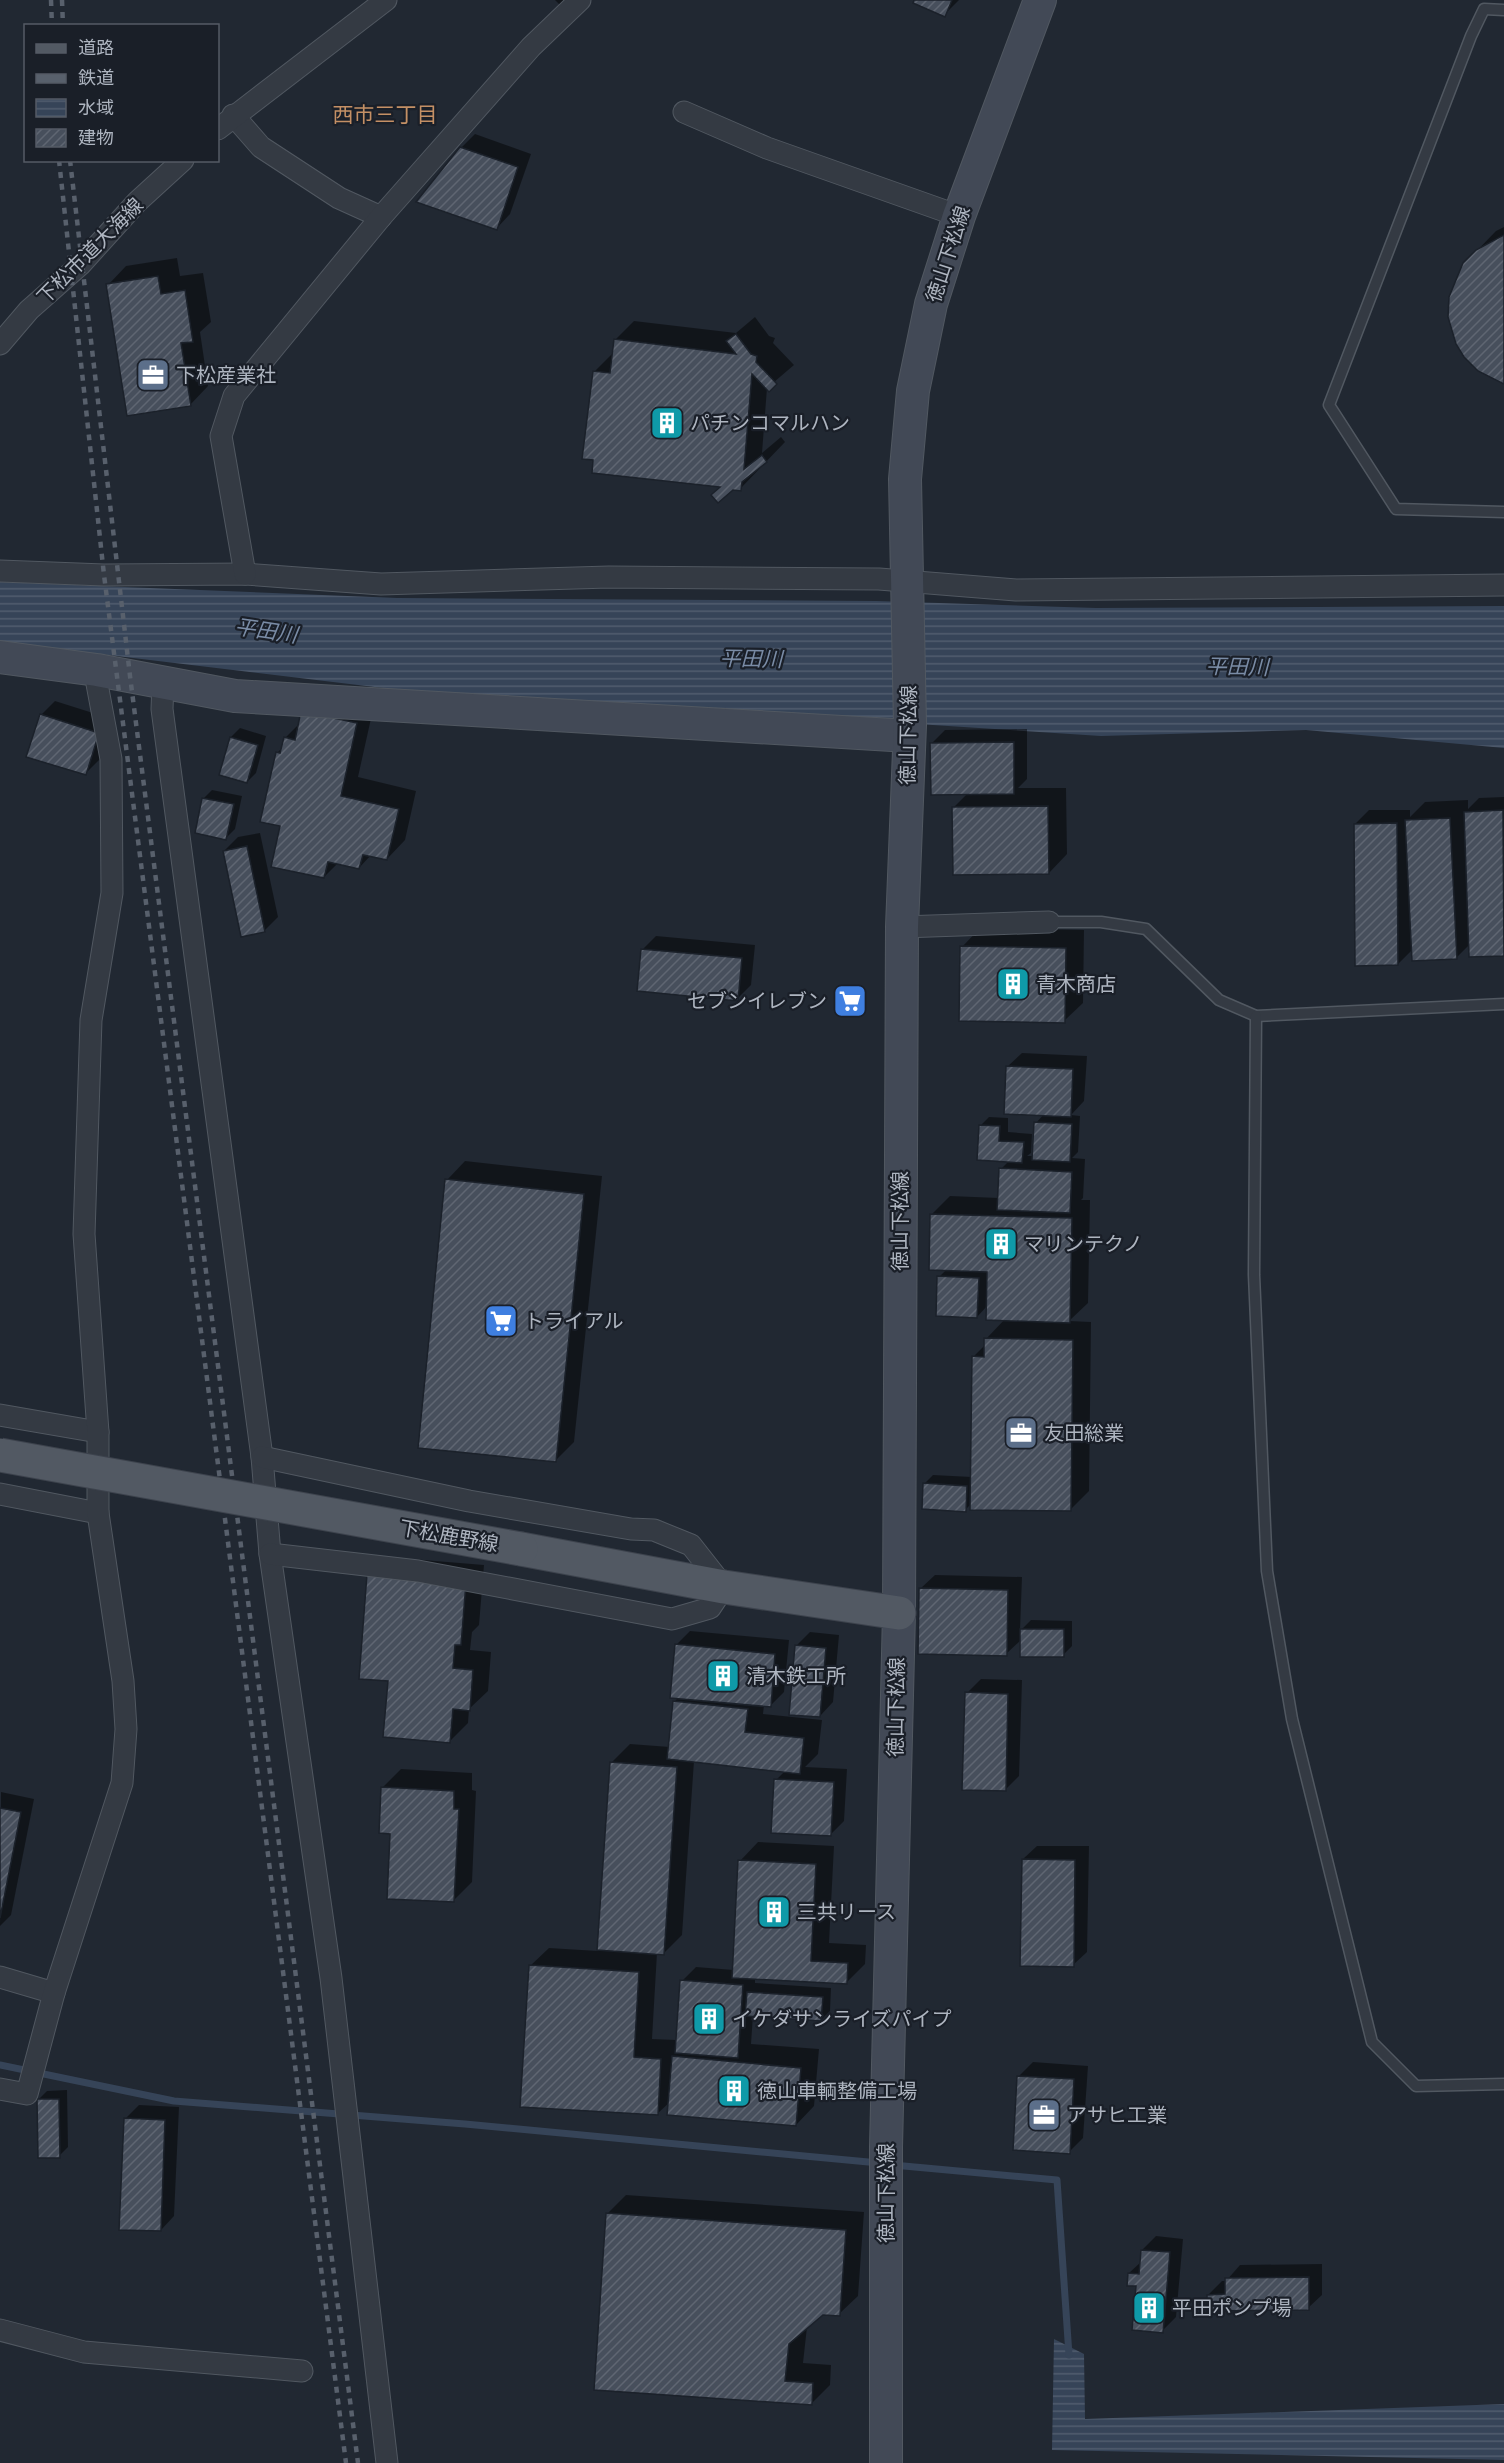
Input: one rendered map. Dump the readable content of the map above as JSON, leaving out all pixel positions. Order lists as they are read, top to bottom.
{
  "streets": {
    "main road": ["徳山下松線", "下松鹿野線"],
    "street": ["下松市道大海線"]
  },
  "crossings": [
    ["徳山下松線", "下松鹿野線"]
  ],
  "districts": ["西市三丁目"],
  "water": ["平田川"],
  "places": {
    "office": ["下松産業社", "友田総業", "アサヒ工業"],
    "building": [
      "パチンコマルハン",
      "青木商店",
      "マリンテクノ",
      "清木鉄工所",
      "三共リース",
      "イケダサンライズパイプ",
      "徳山車輌整備工場",
      "平田ポンプ場"
    ],
    "supermarket": ["セブンイレブン", "トライアル"]
  },
  "legend": [
    "道路",
    "鉄道",
    "水域",
    "建物"
  ]
}
